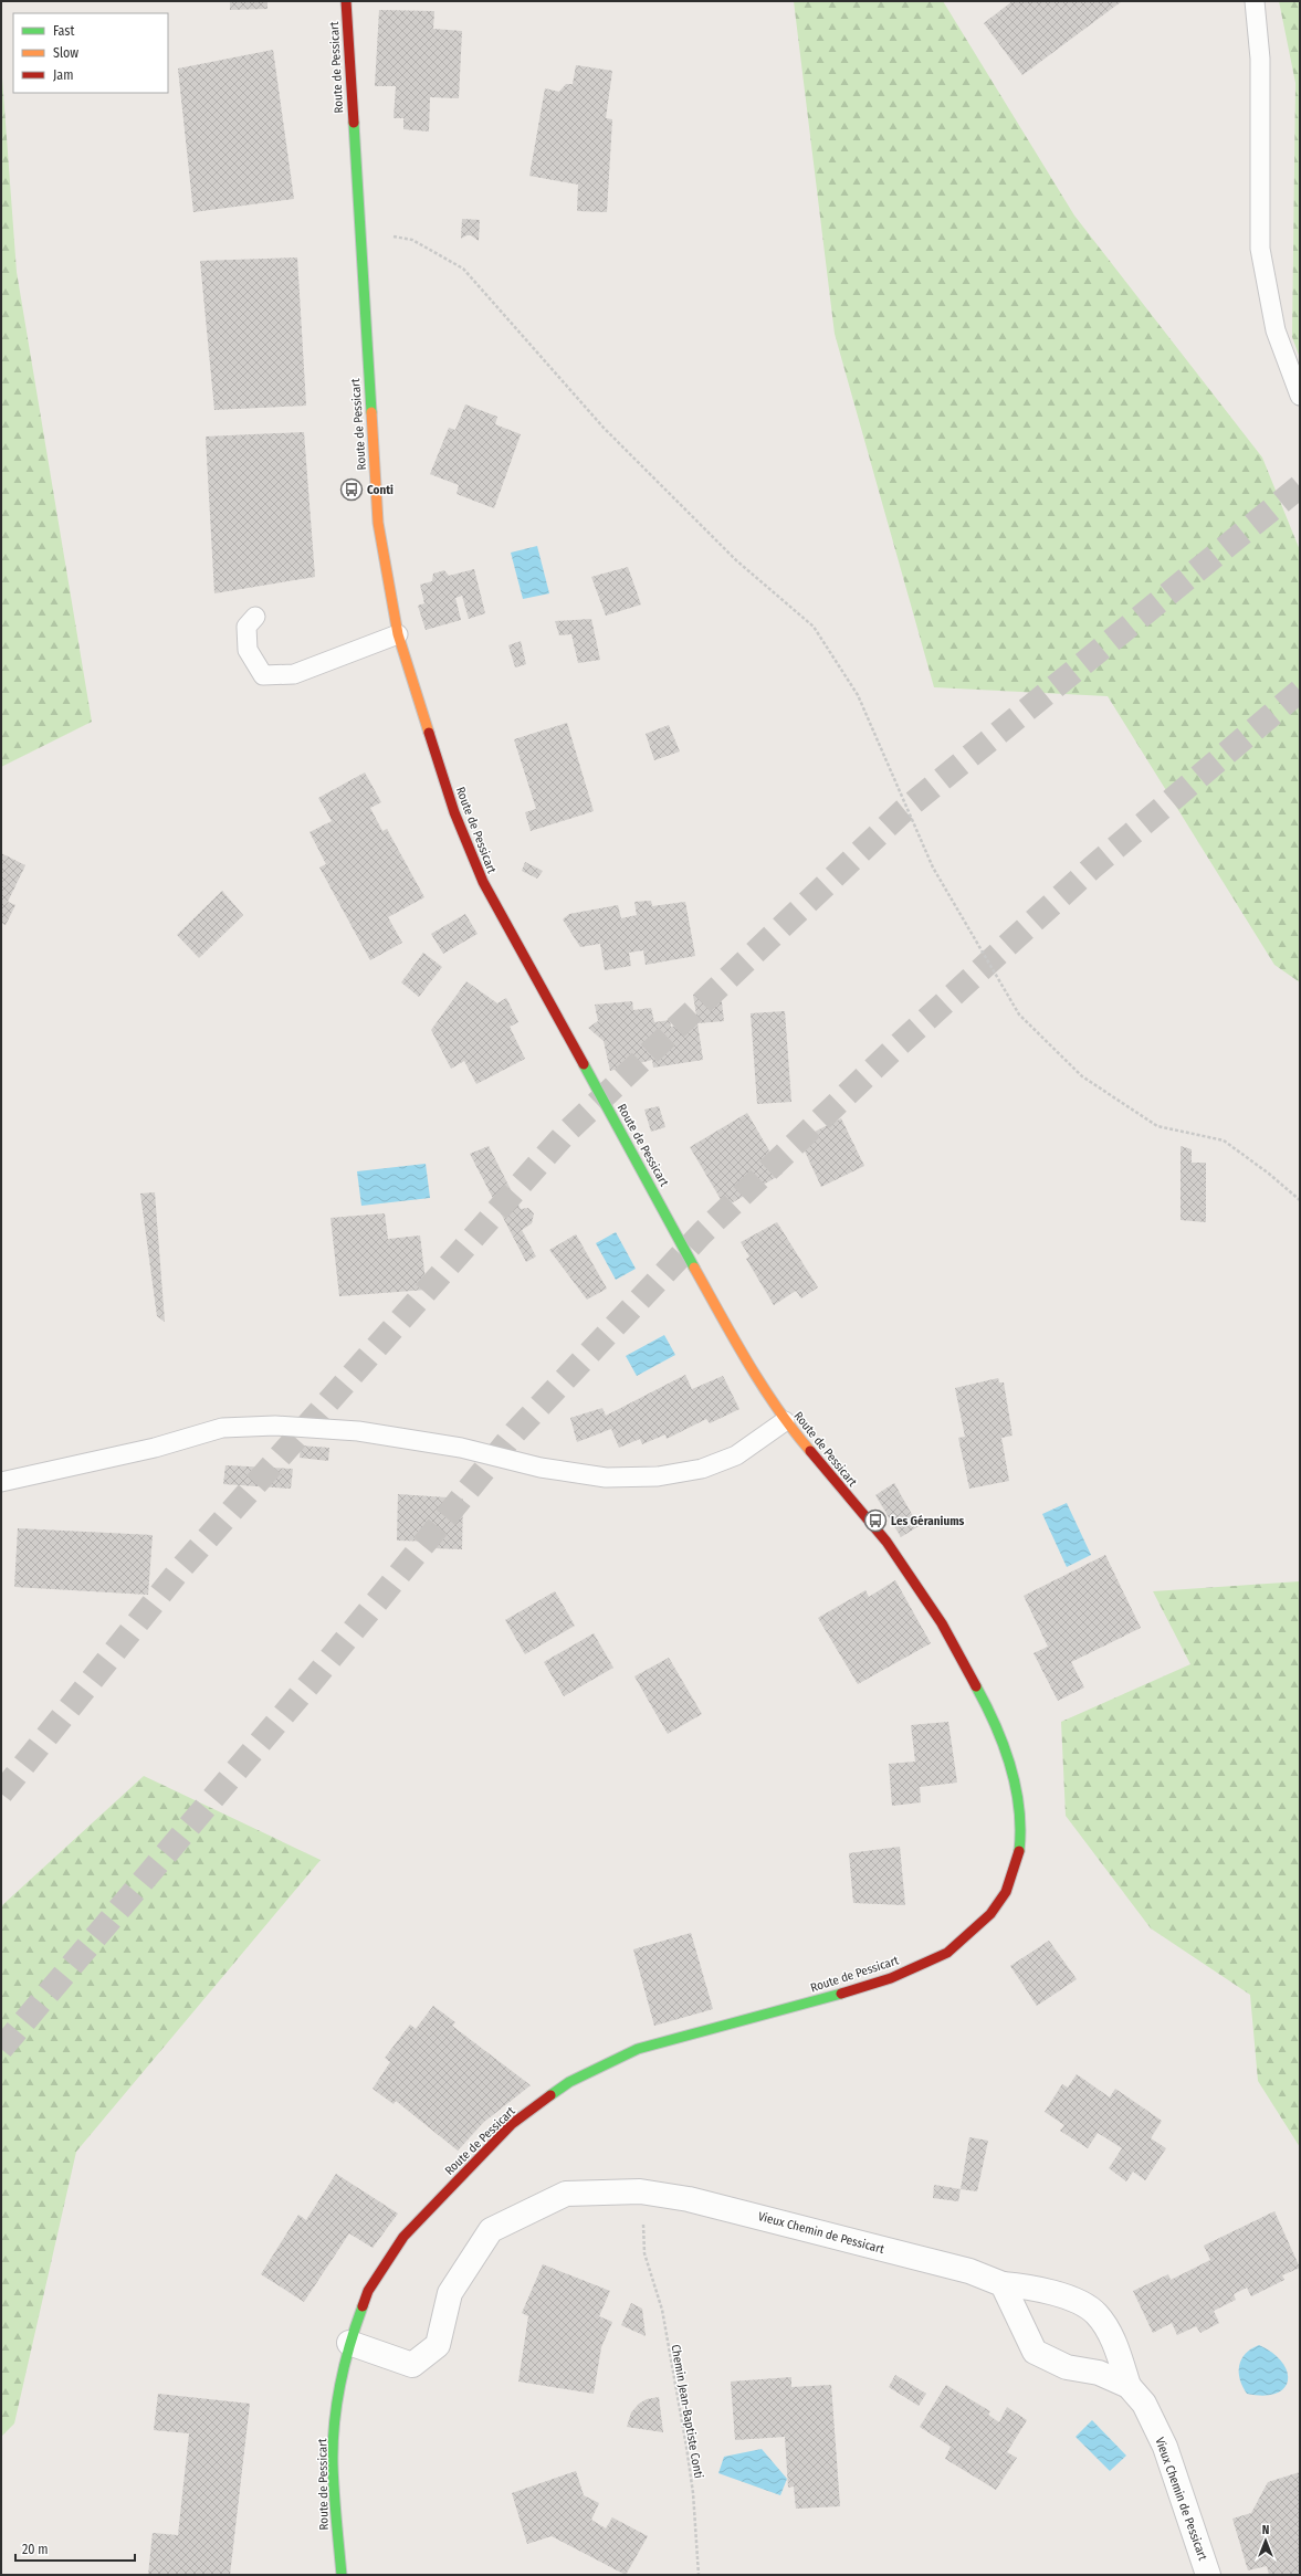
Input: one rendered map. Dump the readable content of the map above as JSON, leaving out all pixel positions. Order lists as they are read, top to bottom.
{
  "streets": {
    "street": ["Route de Pessicart", "Vieux Chemin de Pessicart"],
    "path": ["Chemin Jean-Baptiste Conti"]
  },
  "crossings": [
    ["Route de Pessicart", "Vieux Chemin de Pessicart"]
  ],
  "places": {
    "bus stop": ["Conti", "Les Géraniums"]
  },
  "legend": ["Fast", "Slow", "Jam"],
  "scale_bar": "20 m",
  "north": "top"
}
